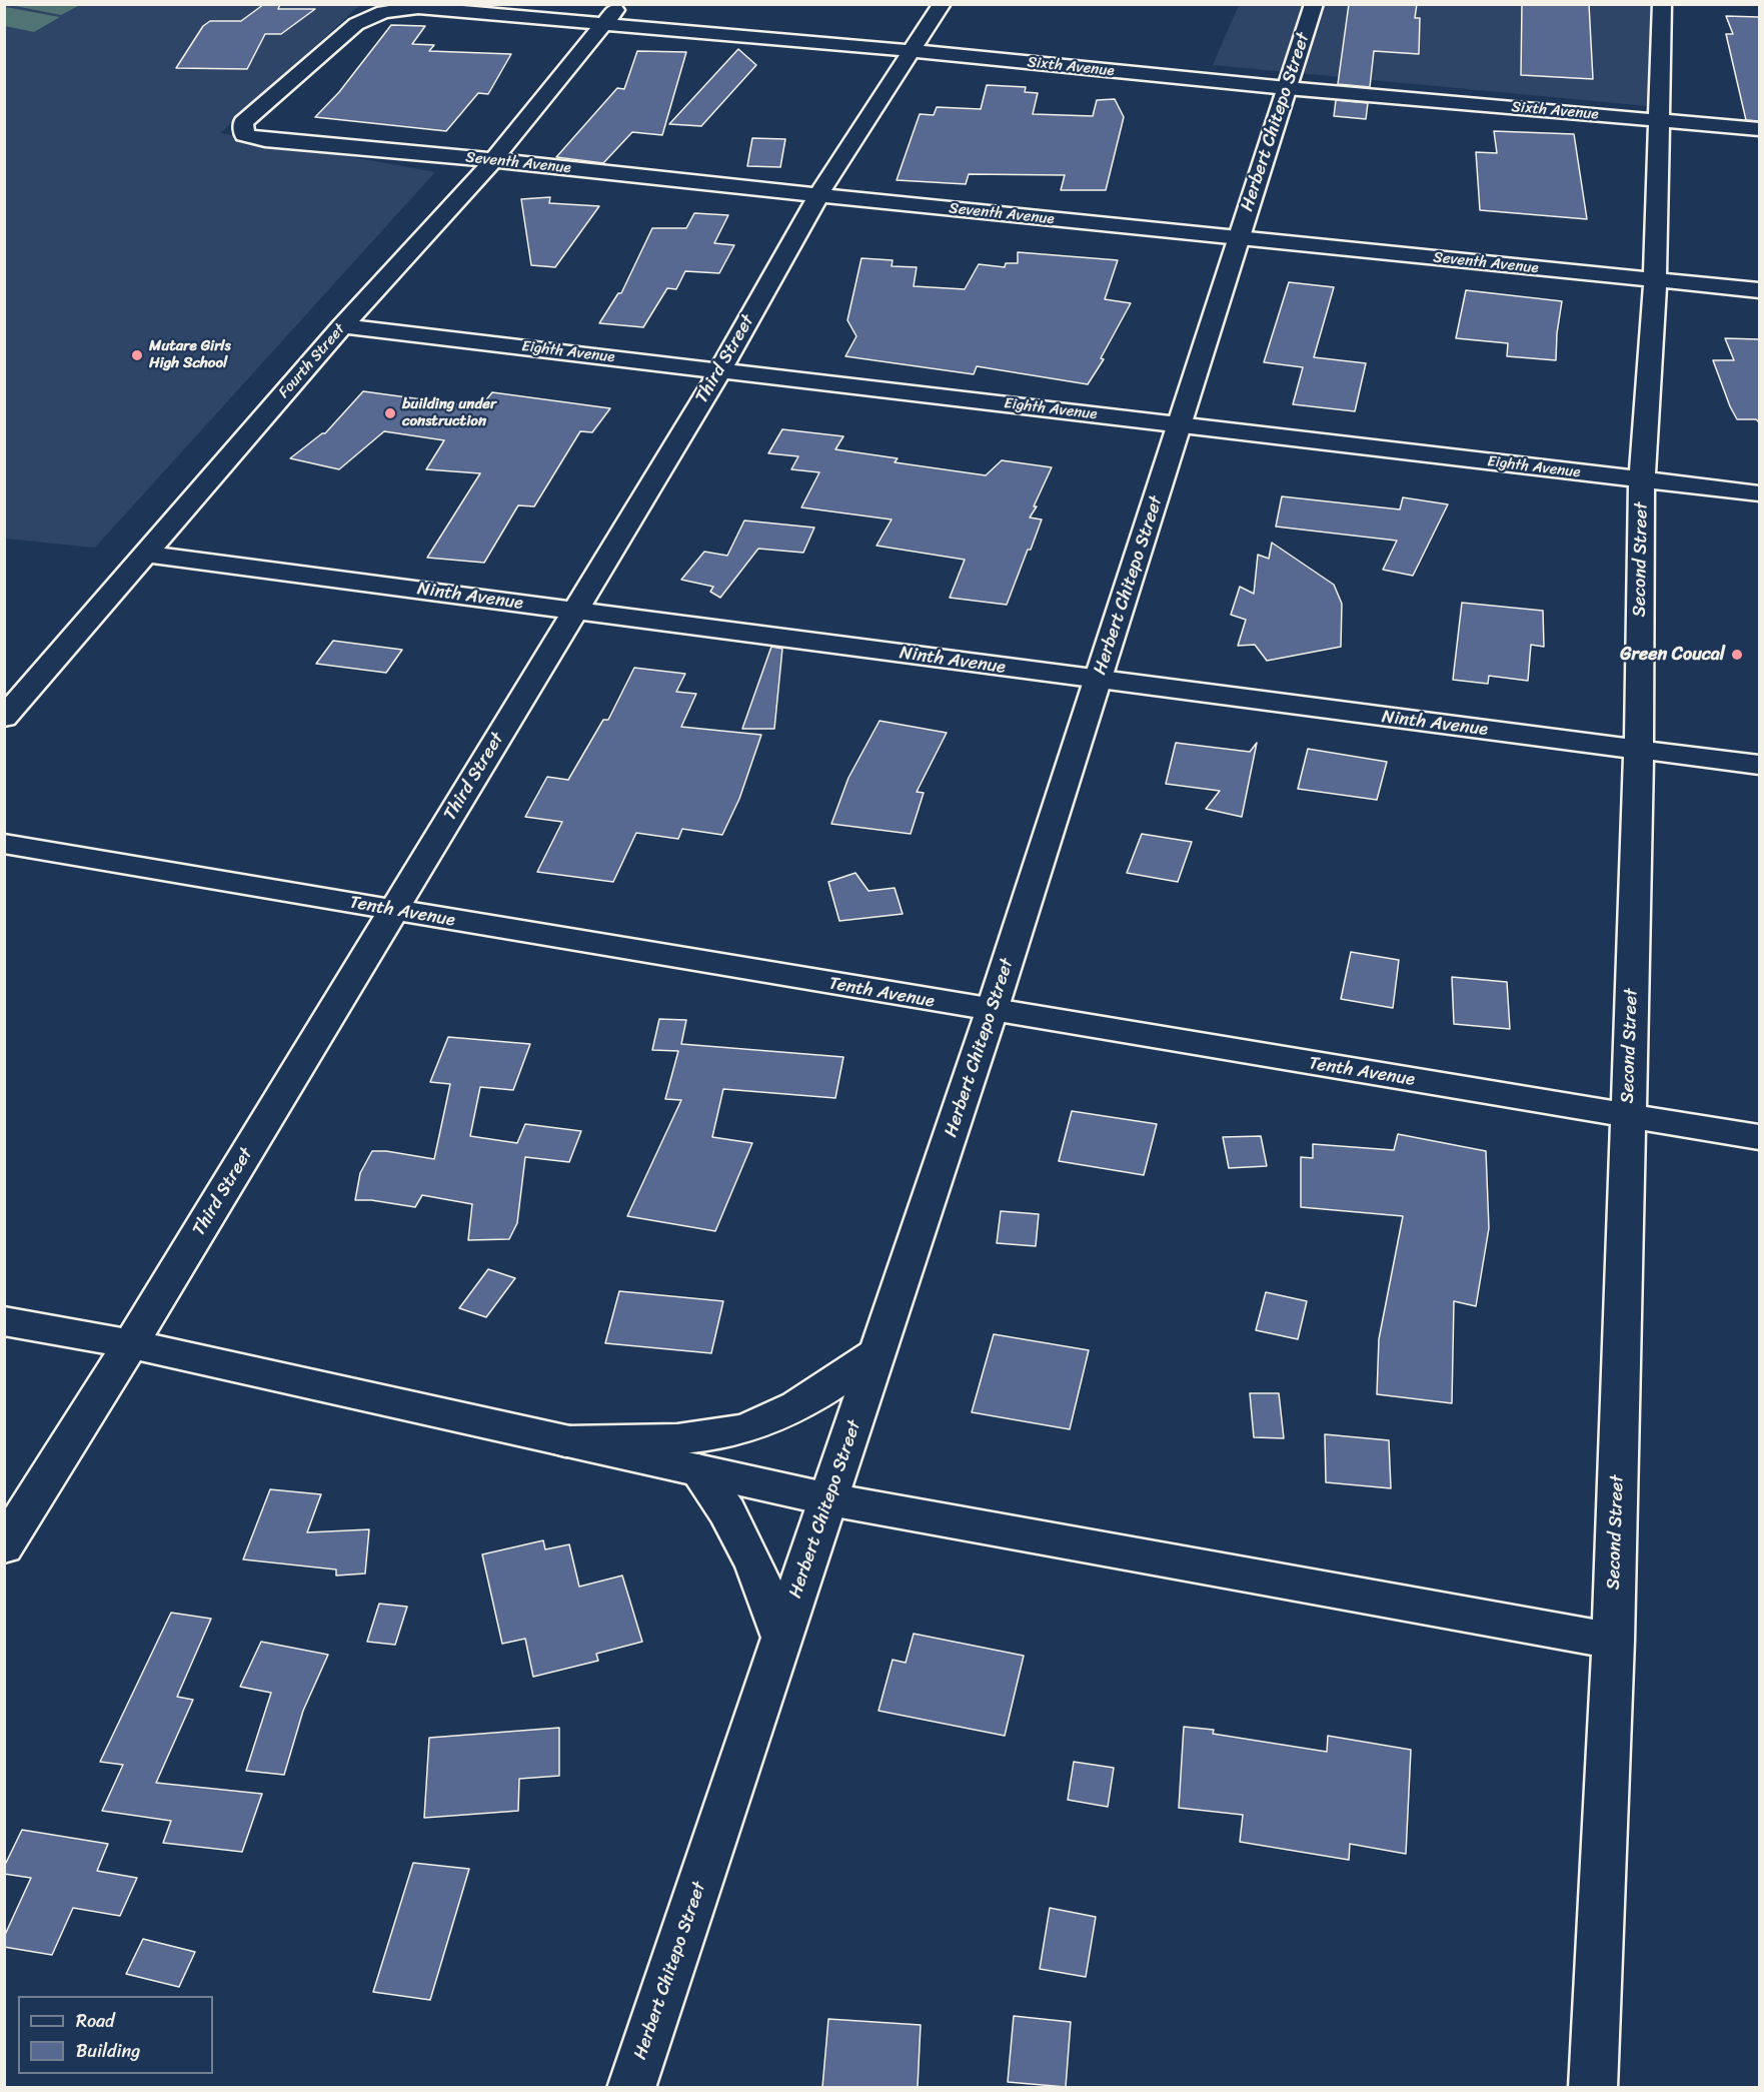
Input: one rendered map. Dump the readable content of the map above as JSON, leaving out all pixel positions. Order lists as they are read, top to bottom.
{
  "streets": {
    "street": [
      "Sixth Avenue",
      "Herbert Chitepo Street",
      "Seventh Avenue",
      "Eighth Avenue",
      "Third Street",
      "Fourth Street",
      "Second Street",
      "Ninth Avenue",
      "Tenth Avenue"
    ]
  },
  "crossings": [
    ["Sixth Avenue", "Herbert Chitepo Street"],
    ["Sixth Avenue", "Seventh Avenue"],
    ["Sixth Avenue", "Third Street"],
    ["Sixth Avenue", "Fourth Street"],
    ["Sixth Avenue", "Second Street"],
    ["Herbert Chitepo Street", "Seventh Avenue"],
    ["Herbert Chitepo Street", "Eighth Avenue"],
    ["Herbert Chitepo Street", "Ninth Avenue"],
    ["Herbert Chitepo Street", "Tenth Avenue"],
    ["Seventh Avenue", "Third Street"],
    ["Seventh Avenue", "Fourth Street"],
    ["Seventh Avenue", "Second Street"],
    ["Eighth Avenue", "Third Street"],
    ["Eighth Avenue", "Fourth Street"],
    ["Eighth Avenue", "Second Street"],
    ["Third Street", "Ninth Avenue"],
    ["Third Street", "Tenth Avenue"],
    ["Fourth Street", "Ninth Avenue"],
    ["Second Street", "Ninth Avenue"],
    ["Second Street", "Tenth Avenue"]
  ],
  "places": ["Mutare Girls High School", "building under construction", "Green Coucal"],
  "legend": ["Road", "Building"]
}
